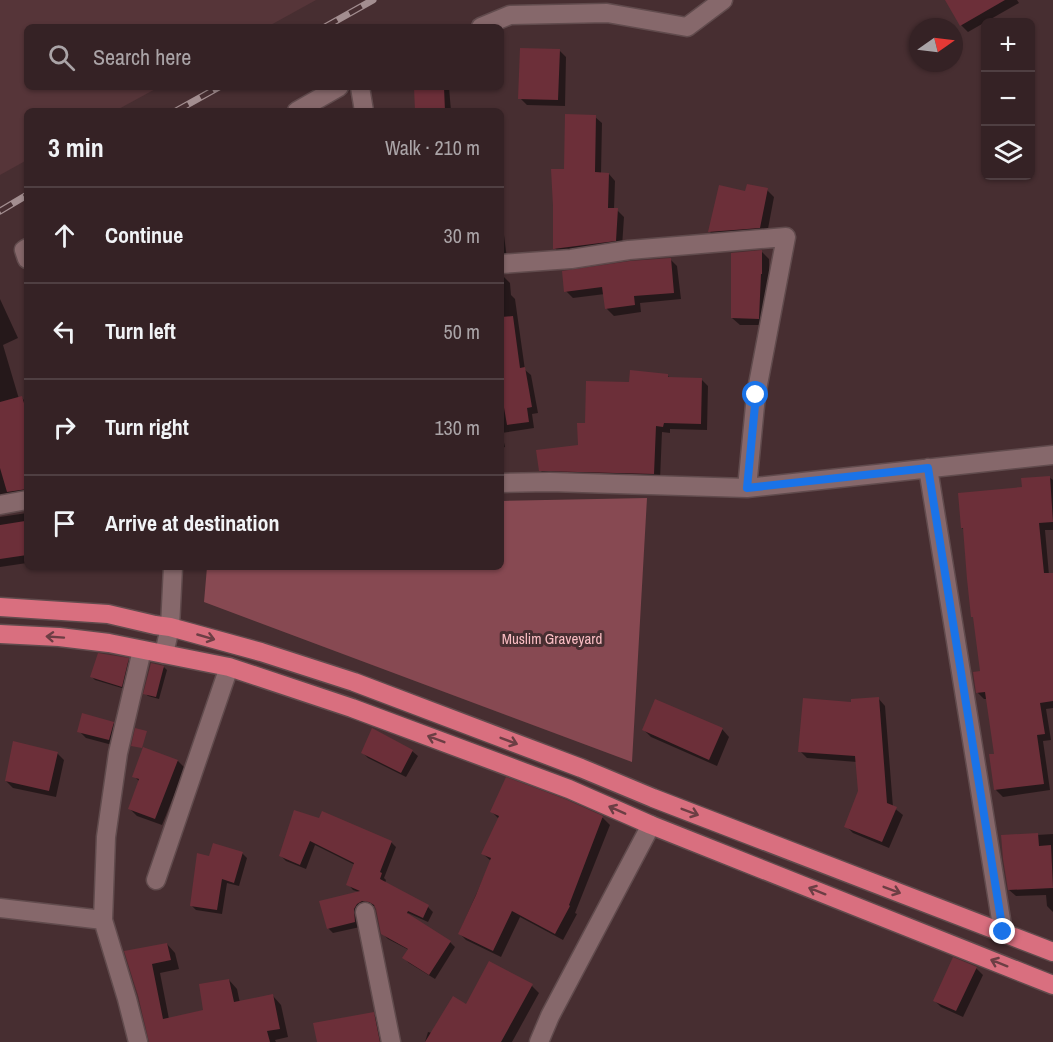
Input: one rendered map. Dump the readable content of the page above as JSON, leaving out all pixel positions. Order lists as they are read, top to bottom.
{
  "parks": ["Muslim Graveyard"],
  "north": "right",
  "page": {
    "map_buttons": ["+", "−"],
    "search": "Search here",
    "heading": ["3 min", "Walk · 210 m"],
    "list": [
      ["Continue", "30 m"],
      ["Turn left", "50 m"],
      ["Turn right", "130 m"],
      "Arrive at destination"
    ]
  }
}
